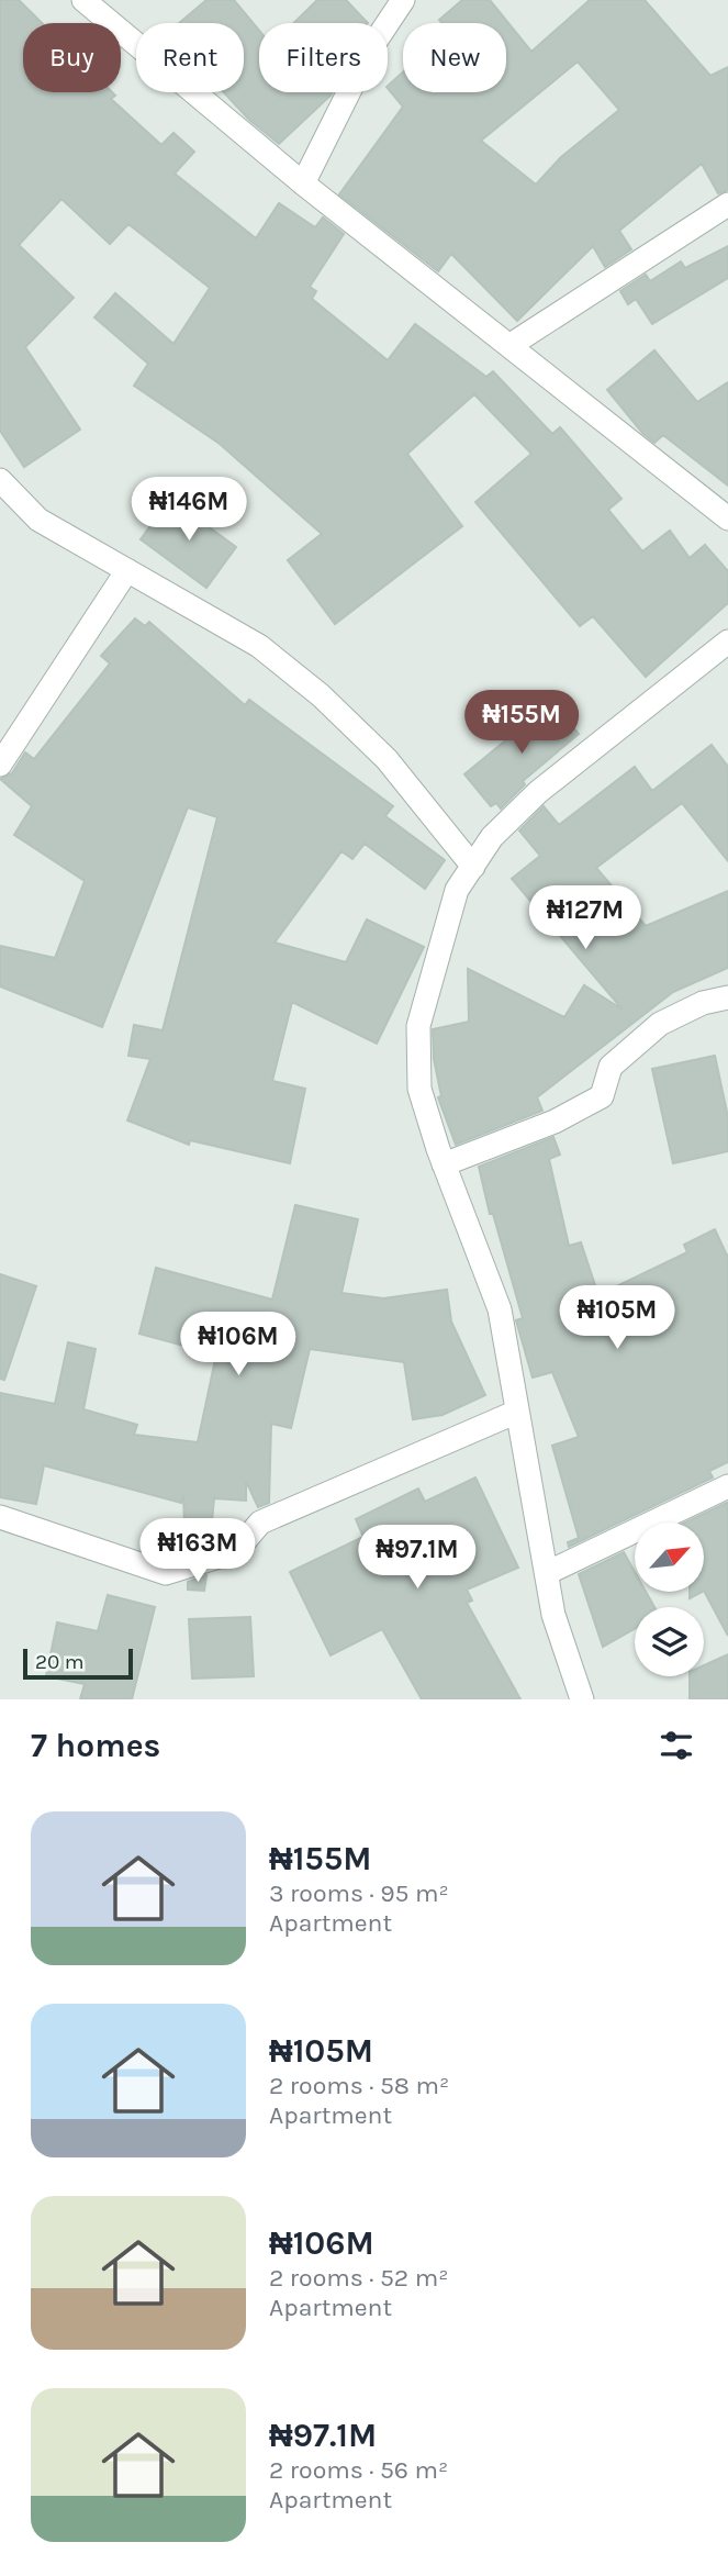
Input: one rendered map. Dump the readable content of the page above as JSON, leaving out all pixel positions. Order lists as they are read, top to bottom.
{
  "scale_bar": "20 m",
  "north": "top right",
  "page": {
    "chip": [
      "Buy",
      "Rent",
      "Filters",
      "New"
    ],
    "price": [
      "₦146M",
      "₦155M",
      "₦127M",
      "₦105M",
      "₦106M",
      "₦163M",
      "₦97.1M"
    ],
    "scale": "20 m",
    "heading": "7 homes",
    "list": [
      {
        "name": "₦155M",
        "note": "3 rooms · 95 m² · Apartment"
      },
      {
        "name": "₦105M",
        "note": "2 rooms · 58 m² · Apartment"
      },
      {
        "name": "₦106M",
        "note": "2 rooms · 52 m² · Apartment"
      },
      {
        "name": "₦97.1M",
        "note": "2 rooms · 56 m² · Apartment"
      }
    ]
  }
}
